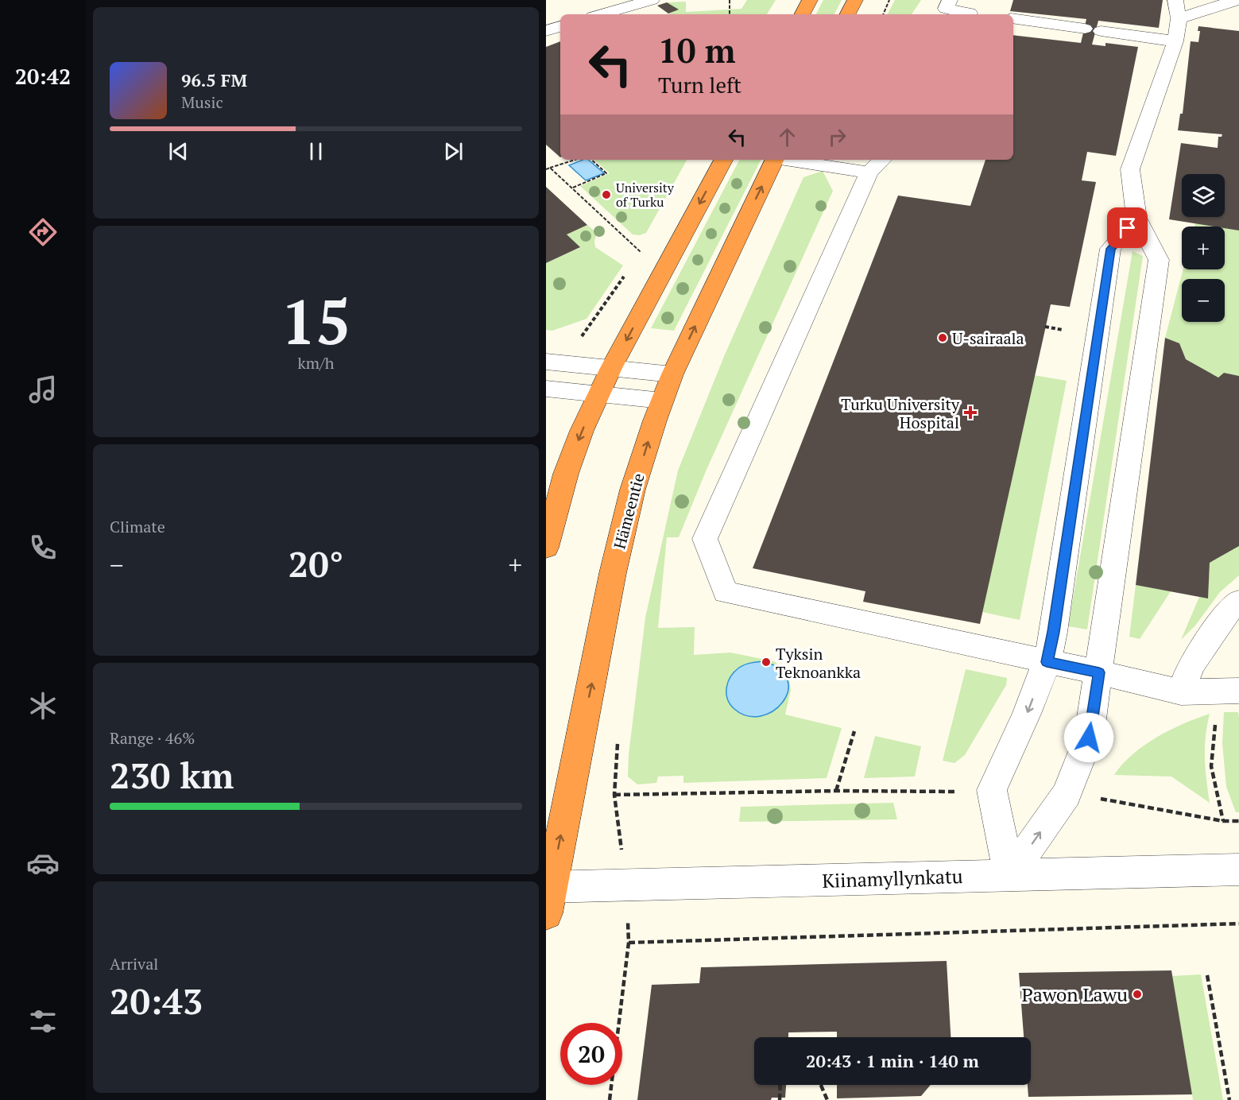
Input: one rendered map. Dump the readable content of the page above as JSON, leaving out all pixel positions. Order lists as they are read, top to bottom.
{
  "streets": {
    "highway": ["Hämeentie"],
    "street": ["Kiinamyllynkatu"]
  },
  "crossings": [
    ["Hämeentie", "Kiinamyllynkatu"]
  ],
  "places": {
    "other": [
      "University of Turku",
      "U-sairaala",
      "Tyksin Teknoankka",
      "Pawon Lawu"
    ],
    "health": ["Turku University Hospital"]
  },
  "page": {
    "tabs": "20:42",
    "turn": ["10 m", "Turn left"],
    "song": ["96.5 FM", "Music"],
    "map_buttons": ["+", "−"],
    "tile": [
      ["15", "km/h"],
      "Climate",
      ["Range · 46%", "230 km"],
      ["Arrival", "20:43"]
    ],
    "heat": ["−", "20°", "+"],
    "limit": "20",
    "trip": "20:43 · 1 min · 140 m"
  }
}
